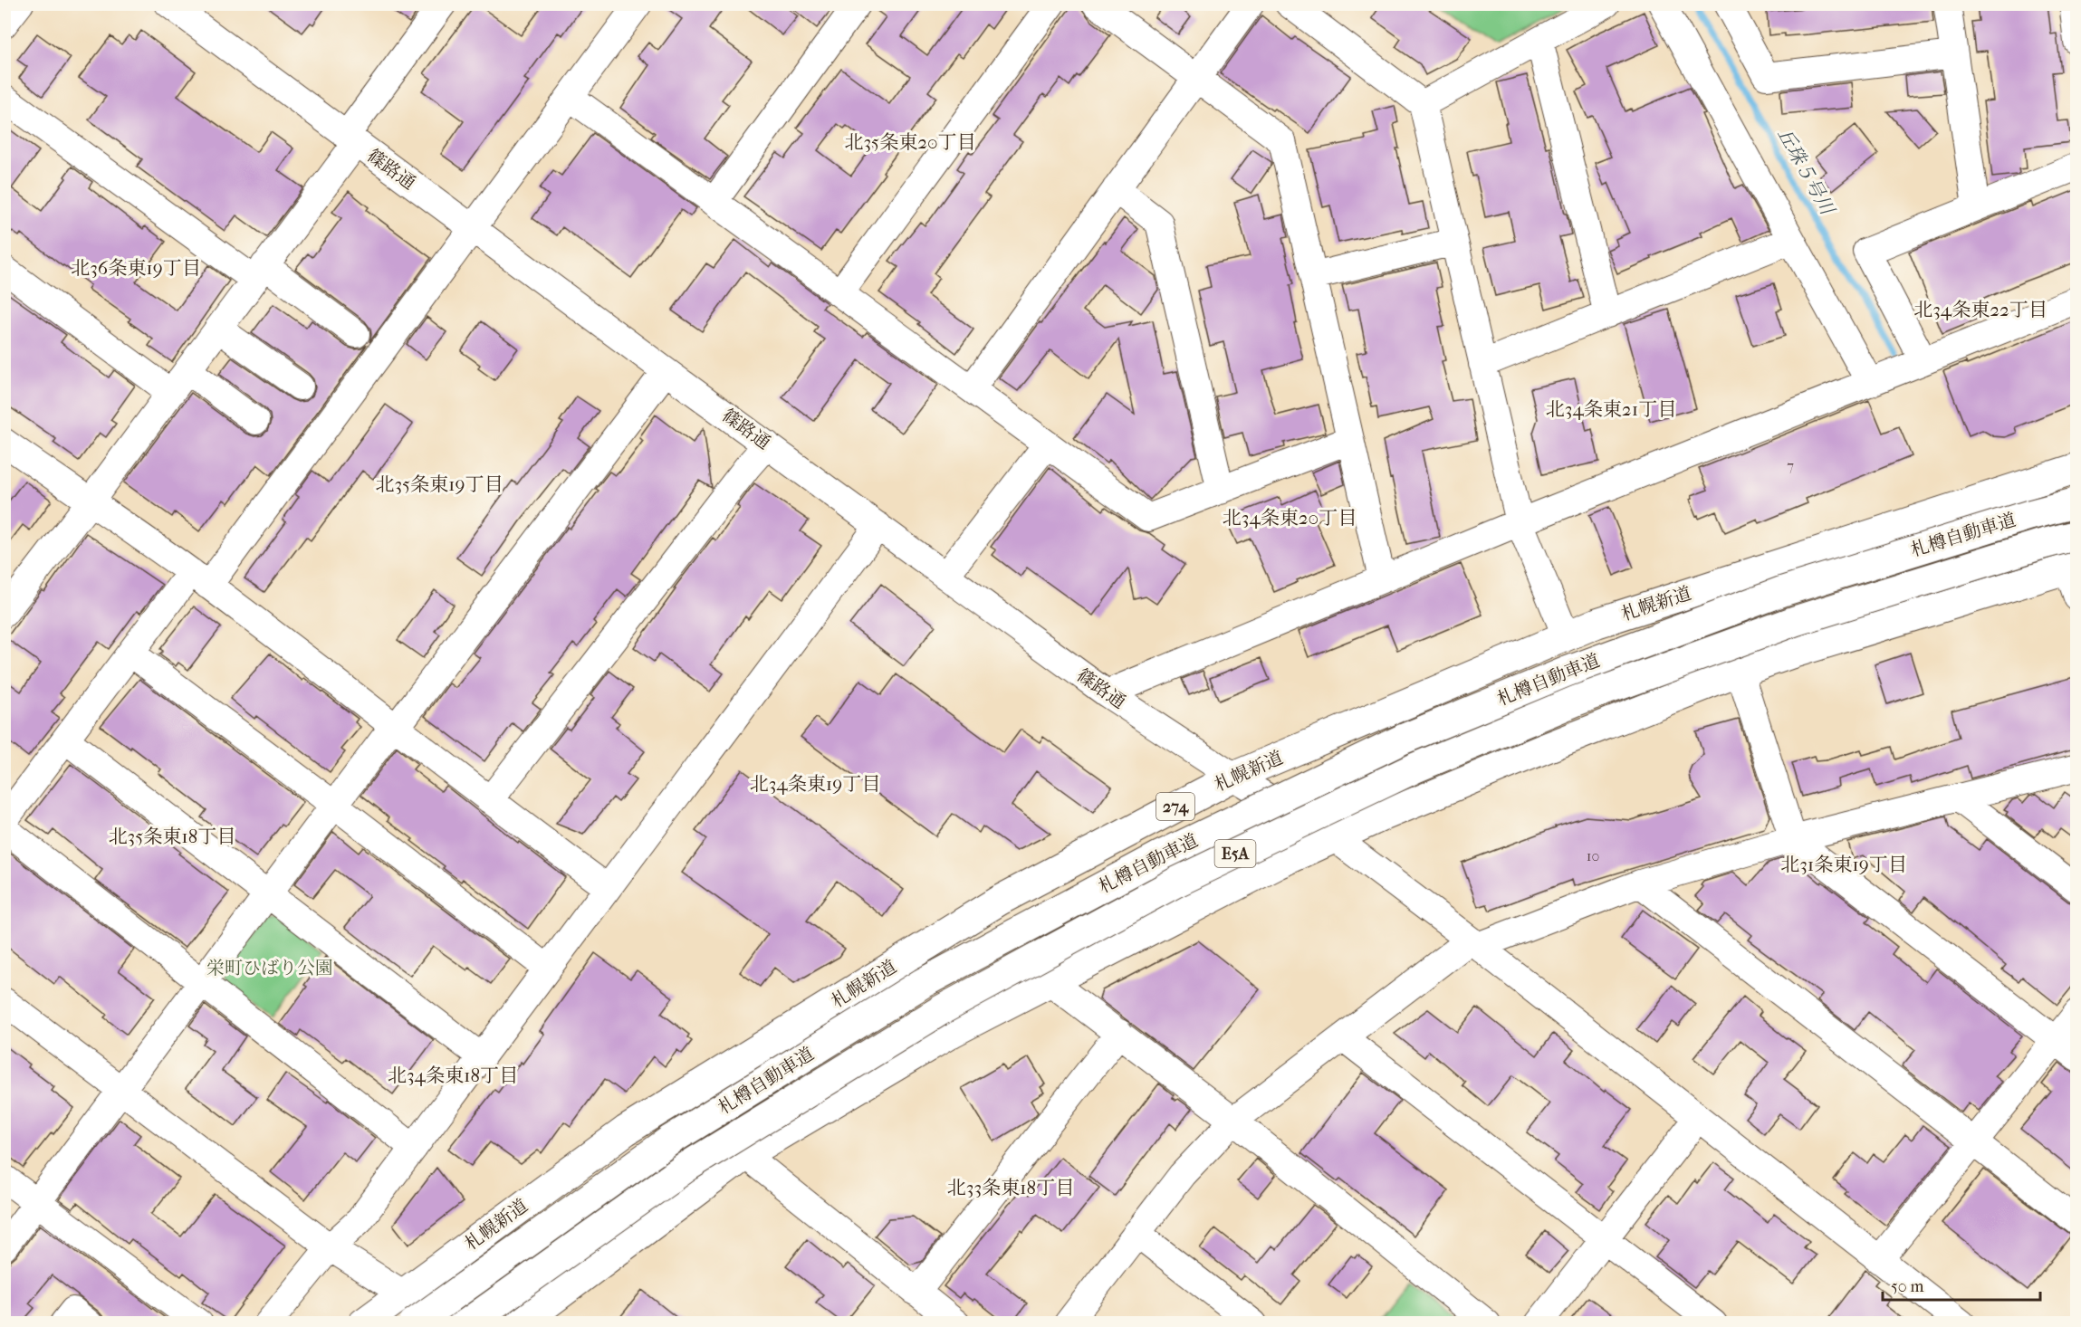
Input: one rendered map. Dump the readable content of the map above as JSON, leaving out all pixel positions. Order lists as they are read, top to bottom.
{
  "streets": {
    "highway": [
      "札樽自動車道",
      "札幌新道",
      "274",
      "E5A"
    ],
    "street": ["篠路通"]
  },
  "crossings": [
    ["篠路通", "札幌新道"]
  ],
  "districts": [
    "北35条東20丁目",
    "北36条東19丁目",
    "北34条東22丁目",
    "北34条東21丁目",
    "北35条東19丁目",
    "北34条東20丁目",
    "北34条東19丁目",
    "北35条東18丁目",
    "北31条東19丁目",
    "北34条東18丁目",
    "北33条東18丁目"
  ],
  "water": ["丘珠５号川"],
  "parks": ["栄町ひばり公園"],
  "house_numbers": ["7", "10"],
  "scale_bar": "50 m"
}
